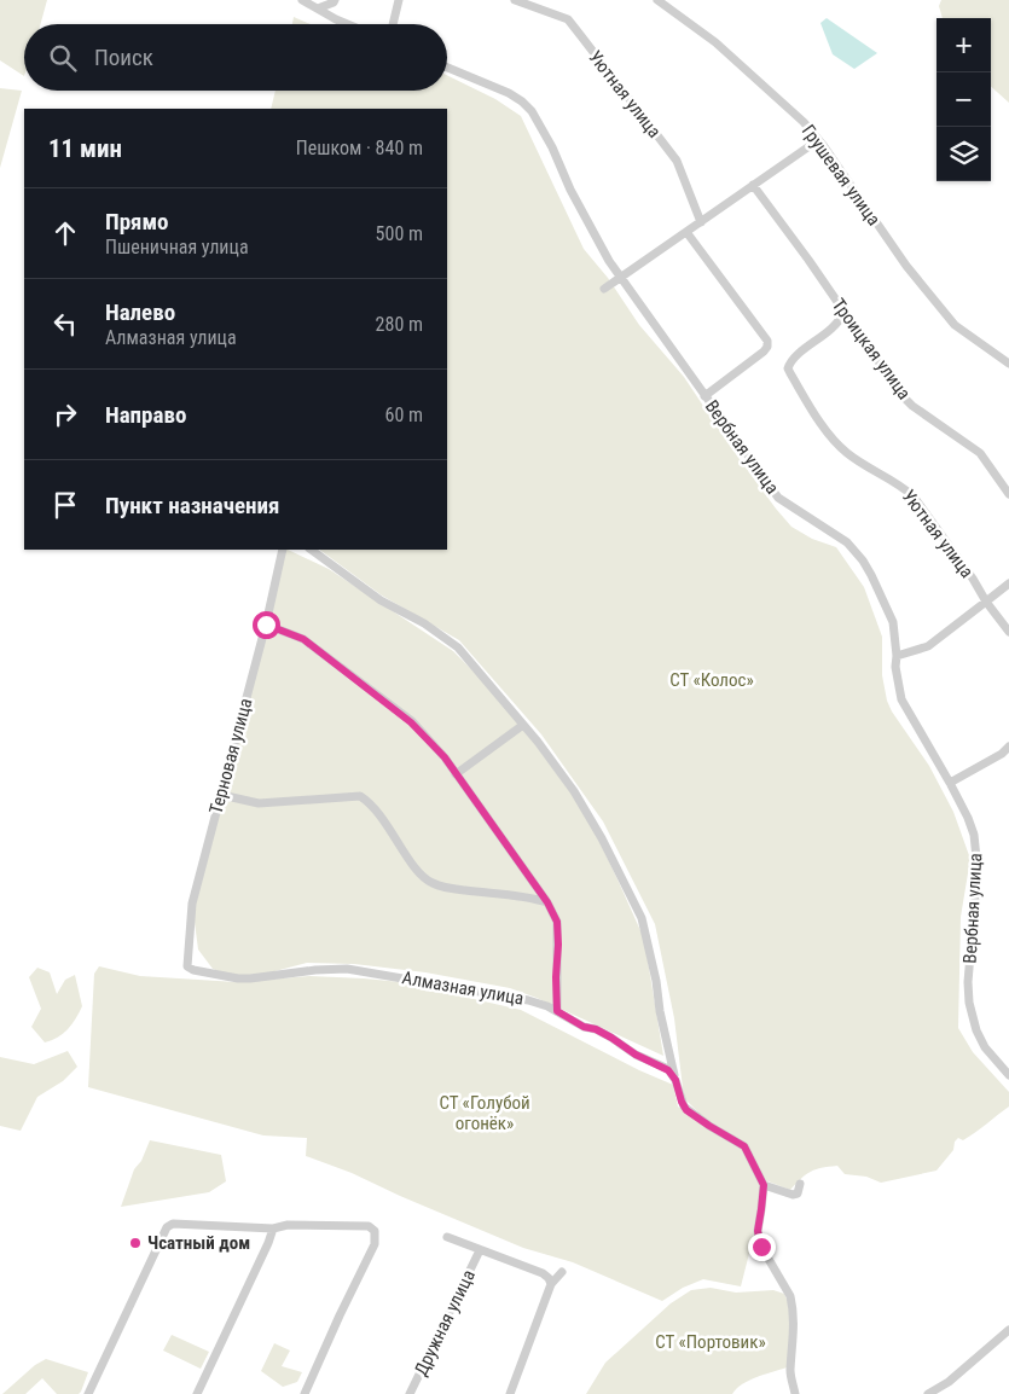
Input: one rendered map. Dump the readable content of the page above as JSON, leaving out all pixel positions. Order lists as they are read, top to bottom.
{
  "streets": {
    "street": [
      "Уютная улица",
      "Грушевая улица",
      "Троицкая улица",
      "Вербная улица",
      "Терновая улица",
      "Алмазная улица",
      "Дружная улица"
    ]
  },
  "crossings": [
    ["Уютная улица", "Троицкая улица"],
    ["Терновая улица", "Алмазная улица"]
  ],
  "parks": ["СТ «Колос»", "СТ «Голубой огонёк»", "СТ «Портовик»"],
  "places": ["Чсатный дом"],
  "page": {
    "map_buttons": ["+", "−"],
    "search": "Поиск",
    "heading": ["11 мин", "Пешком · 840 m"],
    "list": [
      ["Прямо", "Пшеничная улица", "500 m"],
      ["Налево", "Алмазная улица", "280 m"],
      ["Направо", "60 m"],
      "Пункт назначения"
    ]
  }
}
